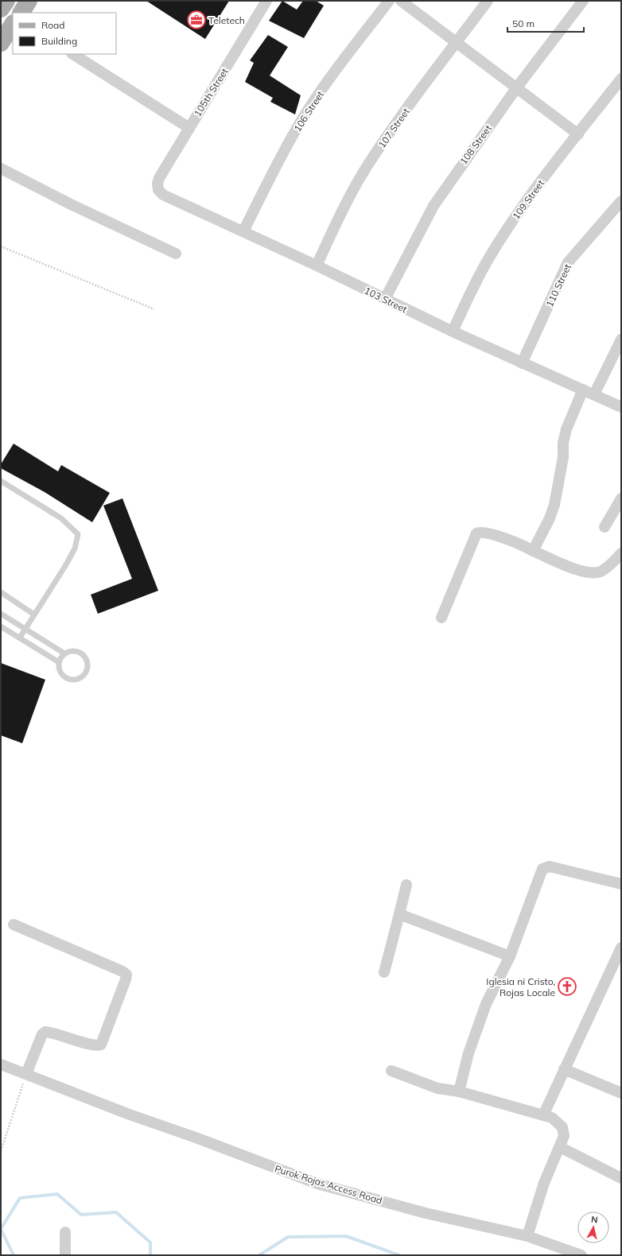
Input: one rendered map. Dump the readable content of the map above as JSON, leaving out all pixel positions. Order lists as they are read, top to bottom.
{
  "streets": {
    "street": [
      "105th Street",
      "106 Street",
      "107 Street",
      "108 Street",
      "109 Street",
      "110 Street",
      "103 Street",
      "Purok Rojas Access Road"
    ]
  },
  "crossings": [
    ["105th Street", "103 Street"],
    ["106 Street", "103 Street"],
    ["107 Street", "103 Street"],
    ["108 Street", "103 Street"],
    ["109 Street", "103 Street"],
    ["110 Street", "103 Street"]
  ],
  "places": {
    "office": ["Teletech"],
    "church": ["Iglesia ni Cristo, Rojas Locale"]
  },
  "legend": ["Road", "Building"],
  "scale_bar": "50 m",
  "north": "top"
}
